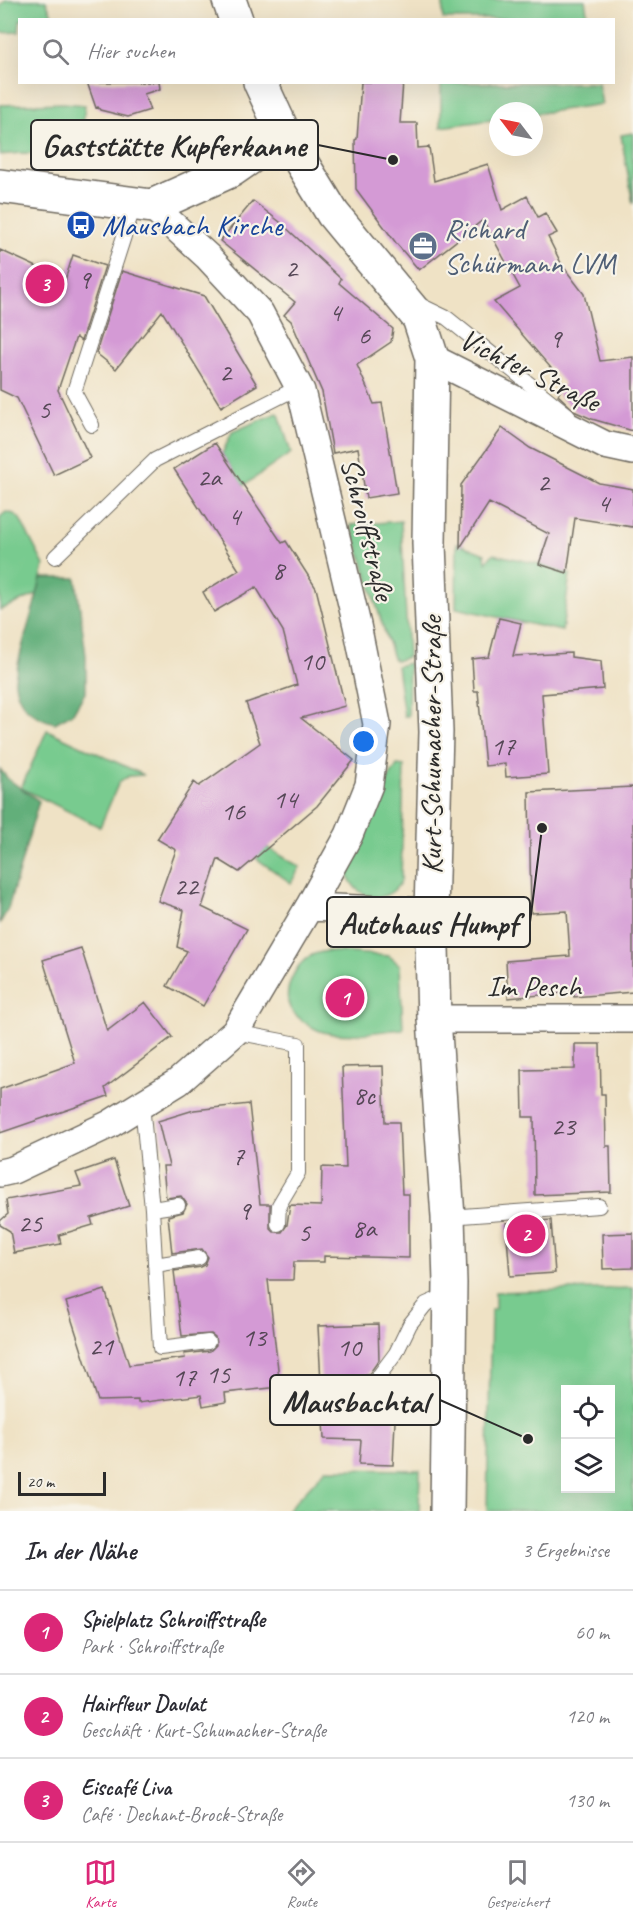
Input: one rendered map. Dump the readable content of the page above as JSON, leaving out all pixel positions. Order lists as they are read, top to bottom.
{
  "streets": {
    "main road": ["Kurt-Schumacher-Straße"],
    "street": ["Vichter Straße", "Schroiffstraße", "Im Pesch"]
  },
  "crossings": [
    ["Vichter Straße", "Kurt-Schumacher-Straße"],
    ["Kurt-Schumacher-Straße", "Im Pesch"]
  ],
  "places": {
    "other": ["Gaststätte Kupferkanne", "Autohaus Humpf", "Mausbachtal"],
    "bus stop": ["Mausbach Kirche"],
    "office": ["Richard Schürmann LVM"]
  },
  "house_numbers": [
    "2",
    "9",
    "4",
    "6",
    "9",
    "2",
    "5",
    "2a",
    "2",
    "4",
    "4",
    "8",
    "10",
    "17",
    "14",
    "16",
    "22",
    "8c",
    "23",
    "7",
    "9",
    "25",
    "8a",
    "5",
    "13",
    "21",
    "10",
    "15",
    "17"
  ],
  "scale_bar": "20 m",
  "north": "top left",
  "page": {
    "search": "Hier suchen",
    "pins": ["3", "1", "2"],
    "scale": "20 m",
    "heading": ["In der Nähe", "3 Ergebnisse"],
    "list": [
      {
        "mark": "1",
        "name": "Spielplatz Schroiffstraße",
        "note": "Park · Schroiffstraße",
        "value": "60 m"
      },
      {
        "mark": "2",
        "name": "Hairfleur Daulat",
        "note": "Geschäft · Kurt-Schumacher-Straße",
        "value": "120 m"
      },
      {
        "mark": "3",
        "name": "Eiscafé Liva",
        "note": "Café · Dechant-Brock-Straße",
        "value": "130 m"
      }
    ],
    "nav": ["Karte", "Route", "Gespeichert"]
  }
}
